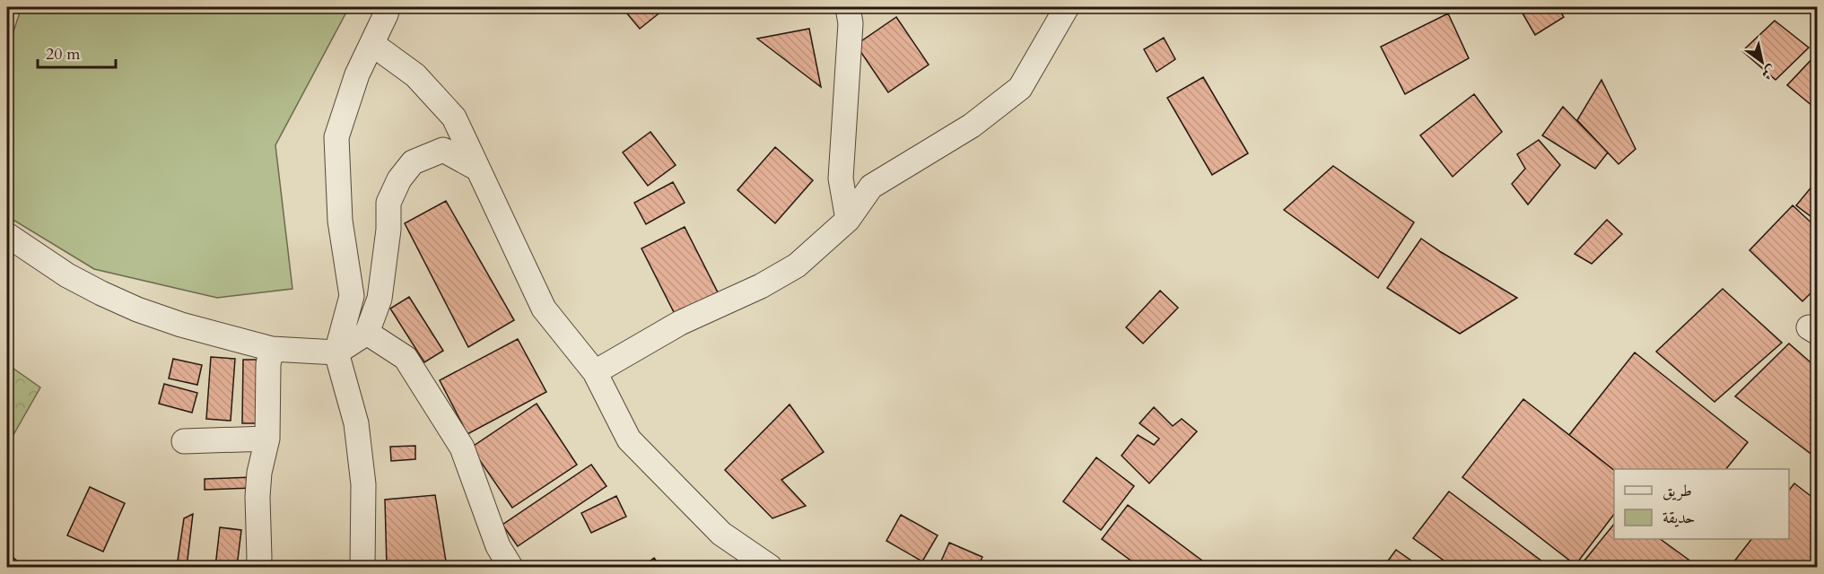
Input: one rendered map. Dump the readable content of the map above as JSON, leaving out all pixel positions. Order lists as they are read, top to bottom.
{
  "legend": ["طريق", "حديقة"],
  "scale_bar": "20 m",
  "north": "bottom right"
}
